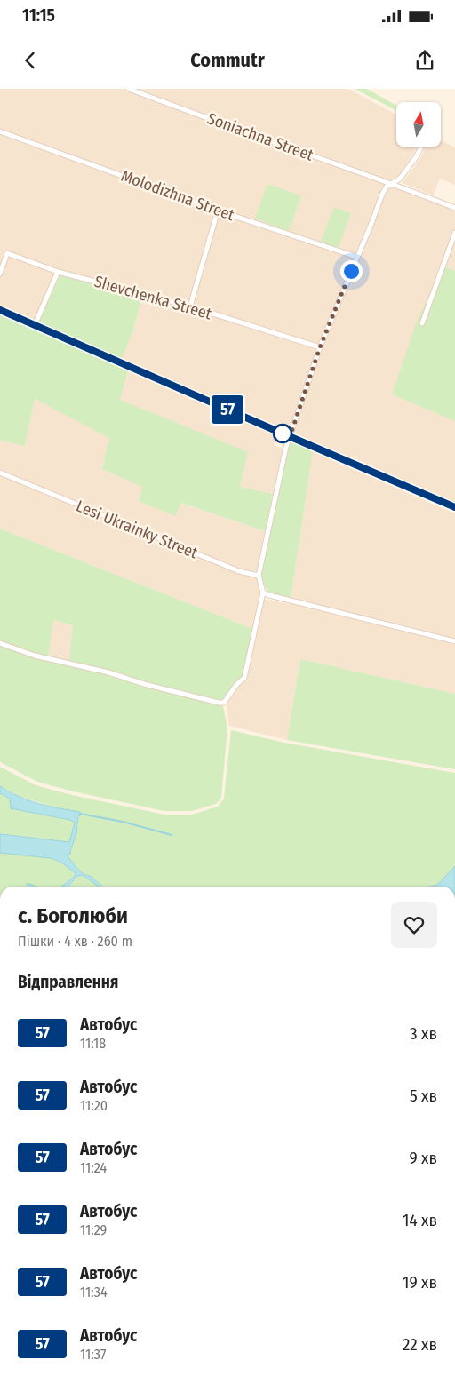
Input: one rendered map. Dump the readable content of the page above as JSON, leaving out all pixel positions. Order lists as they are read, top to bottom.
{
  "streets": {
    "street": [
      "Soniachna Street",
      "Molodizhna Street",
      "Shevchenka Street",
      "Lesi Ukrainky Street"
    ]
  },
  "lines": ["bus line 57"],
  "north": "top",
  "page": {
    "status": "11:15",
    "header": "Commutr",
    "on_map": "57",
    "heading": [
      ["с. Боголюби", "Пішки · 4 хв · 260 m"],
      "Відправлення"
    ],
    "list": [
      {
        "mark": "57",
        "name": "Автобус",
        "note": "11:18",
        "value": "3 хв"
      },
      {
        "mark": "57",
        "name": "Автобус",
        "note": "11:20",
        "value": "5 хв"
      },
      {
        "mark": "57",
        "name": "Автобус",
        "note": "11:24",
        "value": "9 хв"
      },
      {
        "mark": "57",
        "name": "Автобус",
        "note": "11:29",
        "value": "14 хв"
      },
      {
        "mark": "57",
        "name": "Автобус",
        "note": "11:34",
        "value": "19 хв"
      },
      {
        "mark": "57",
        "name": "Автобус",
        "note": "11:37",
        "value": "22 хв"
      }
    ]
  }
}
